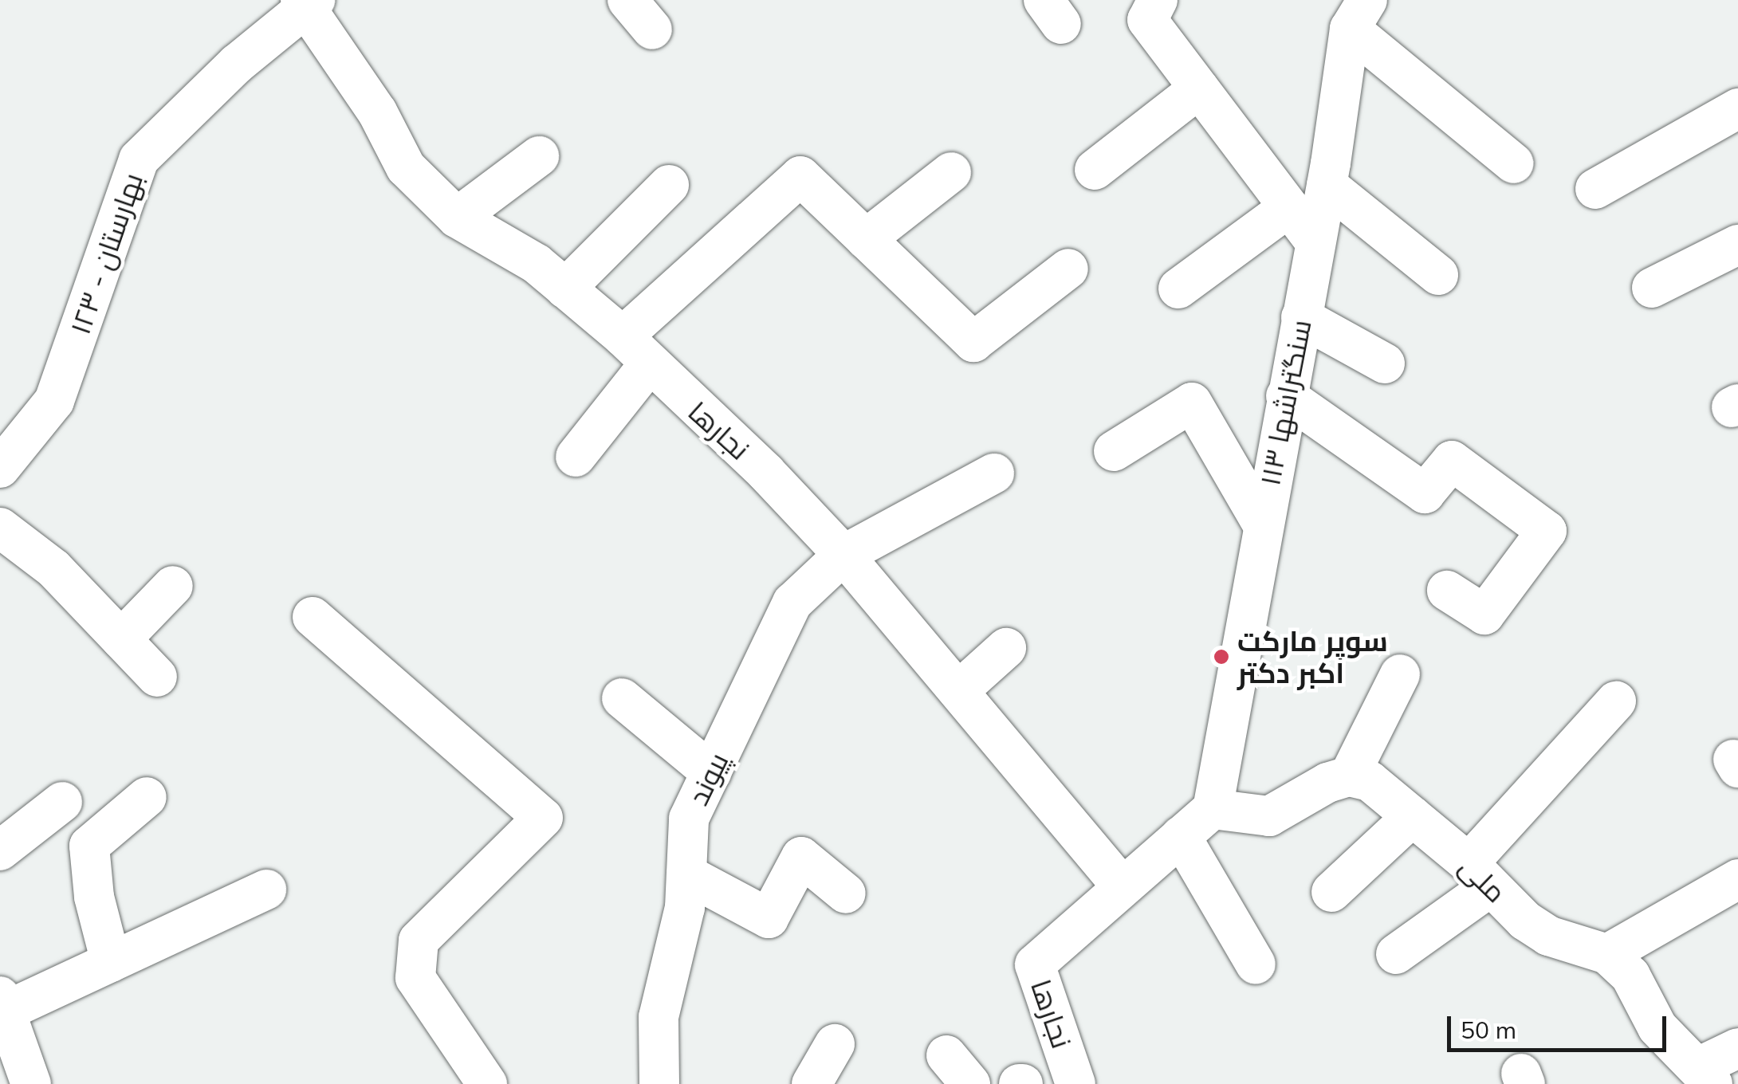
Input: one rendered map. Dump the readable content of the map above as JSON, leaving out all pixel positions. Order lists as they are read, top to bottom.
{
  "streets": {
    "street": [
      "بهارستان - ۱۲۳",
      "سنگتراشها ۱۱۳",
      "نجارها",
      "پیوند",
      "ملی"
    ]
  },
  "crossings": [
    ["بهارستان - ۱۲۳", "نجارها"],
    ["سنگتراشها ۱۱۳", "نجارها"],
    ["نجارها", "پیوند"]
  ],
  "places": ["سوپر مارکت اکبر دکتر"],
  "scale_bar": "50 m"
}
